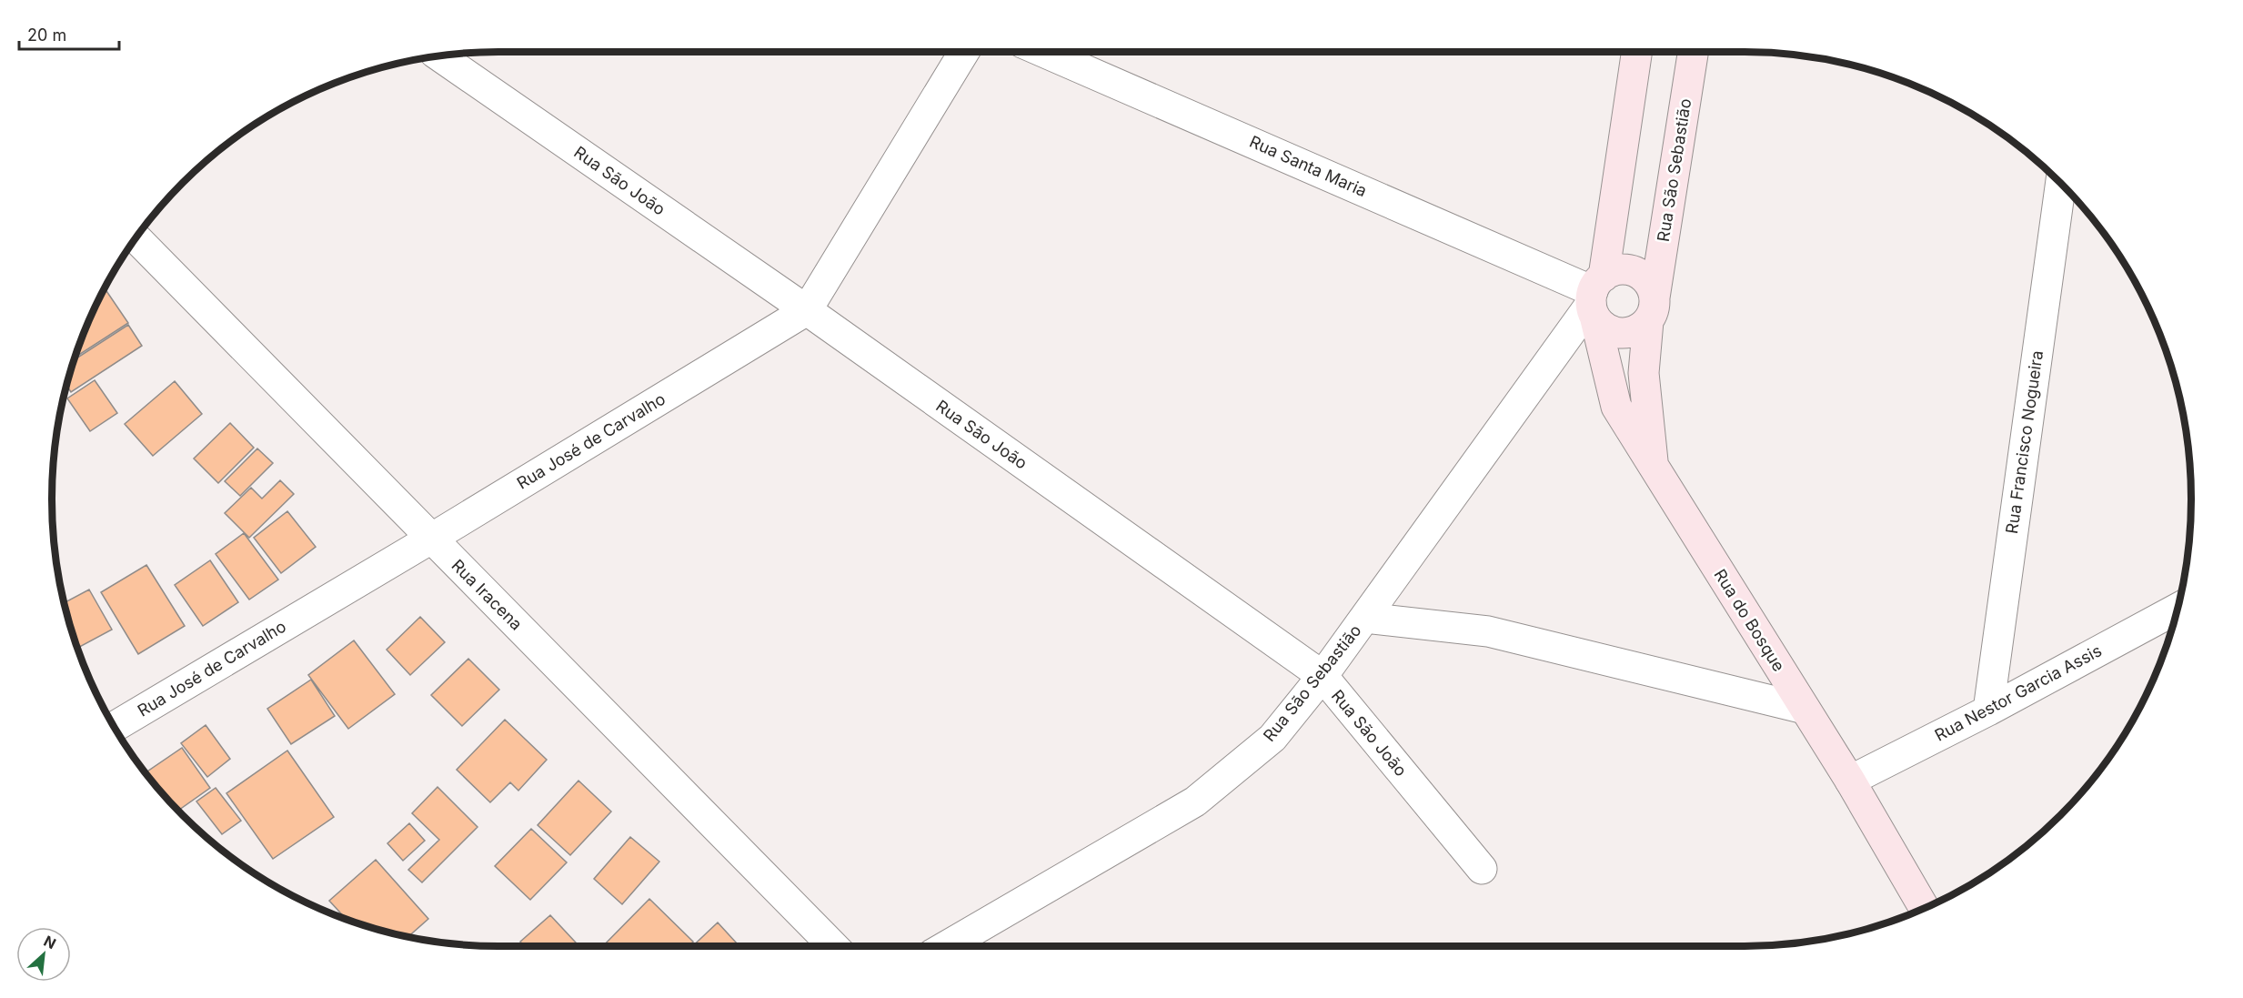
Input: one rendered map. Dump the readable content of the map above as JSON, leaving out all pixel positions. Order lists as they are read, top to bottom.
{
  "streets": {
    "street": [
      "Rua Santa Maria",
      "Rua São Sebastião",
      "Rua São João",
      "Rua José de Carvalho",
      "Rua Francisco Nogueira",
      "Rua Iracena",
      "Rua do Bosque",
      "Rua Nestor Garcia Assis"
    ]
  },
  "crossings": [
    ["Rua Santa Maria", "Rua São Sebastião"],
    ["Rua Santa Maria", "Rua do Bosque"],
    ["Rua São Sebastião", "Rua São João"],
    ["Rua São Sebastião", "Rua do Bosque"],
    ["Rua São João", "Rua José de Carvalho"],
    ["Rua José de Carvalho", "Rua Iracena"],
    ["Rua Francisco Nogueira", "Rua Nestor Garcia Assis"],
    ["Rua do Bosque", "Rua Nestor Garcia Assis"]
  ],
  "scale_bar": "20 m",
  "north": "top right"
}
